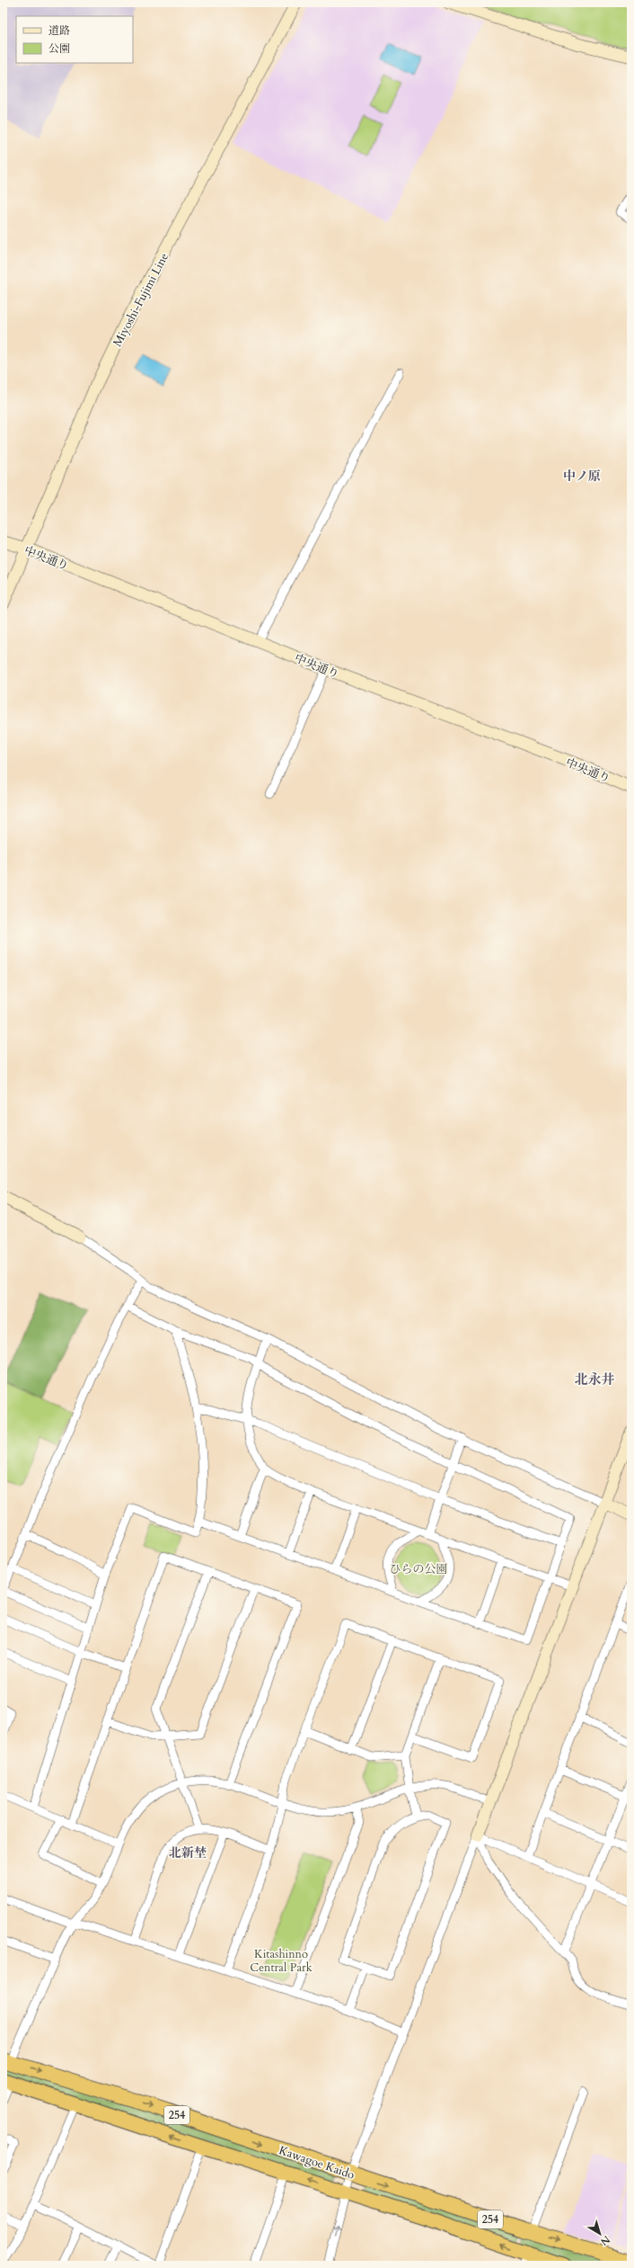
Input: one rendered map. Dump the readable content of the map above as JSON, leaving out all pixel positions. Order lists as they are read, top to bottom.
{
  "streets": {
    "highway": ["254", "Kawagoe Kaido"],
    "street": ["Miyoshi-Fujimi Line", "中央通り"]
  },
  "crossings": [
    ["Miyoshi-Fujimi Line", "中央通り"]
  ],
  "districts": ["中ノ原", "北永井", "北新埜"],
  "parks": ["ひらの公園", "Kitashinno Central Park"],
  "legend": ["道路", "公園"],
  "north": "bottom right"
}
